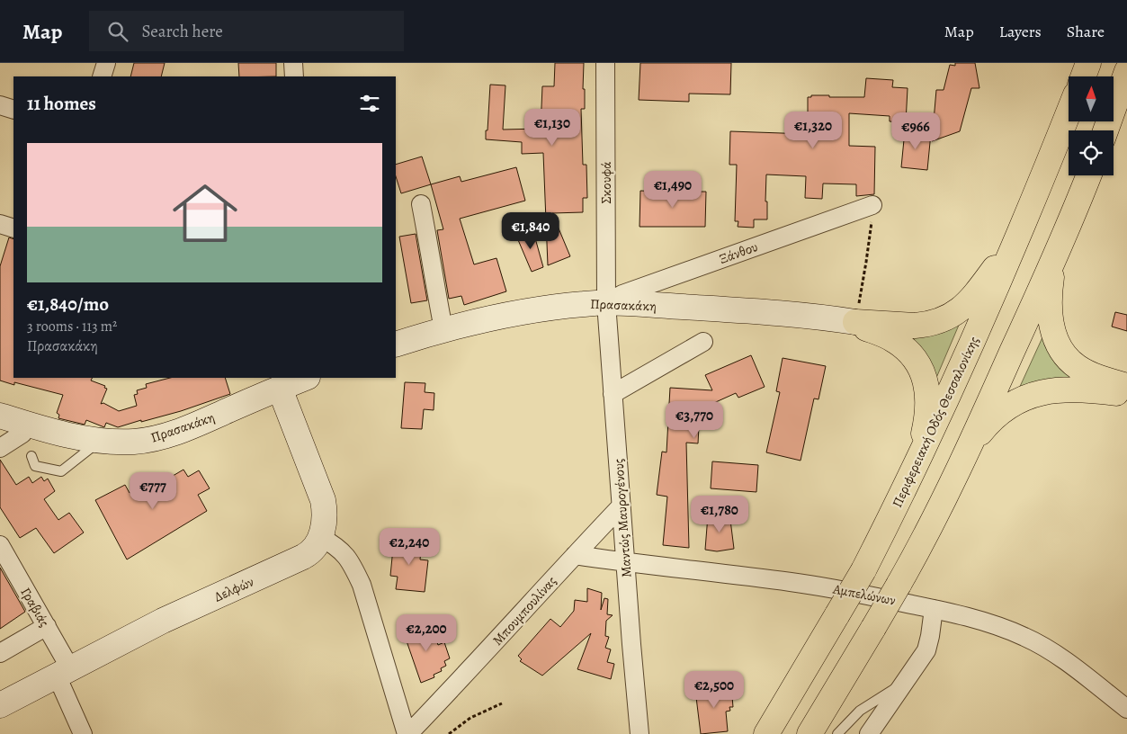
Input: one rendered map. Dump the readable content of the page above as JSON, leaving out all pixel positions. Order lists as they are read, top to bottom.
{
  "streets": {
    "highway": ["Περιφερειακή Οδός Θεσσαλονίκης"],
    "street": [
      "Σκουφά",
      "Ξάνθου",
      "Πρασακάκη",
      "Μαντώς Μαυρογένους",
      "Δελφών",
      "Αμπελώνων",
      "Γραβιάς",
      "Μπουμπουλίνας"
    ]
  },
  "crossings": [
    ["Σκουφά", "Ξάνθου"],
    ["Σκουφά", "Πρασακάκη"],
    ["Σκουφά", "Μαντώς Μαυρογένους"],
    ["Ξάνθου", "Πρασακάκη"],
    ["Ξάνθου", "Μαντώς Μαυρογένους"],
    ["Πρασακάκη", "Μαντώς Μαυρογένους"],
    ["Πρασακάκη", "Δελφών"],
    ["Μαντώς Μαυρογένους", "Αμπελώνων"],
    ["Μαντώς Μαυρογένους", "Μπουμπουλίνας"],
    ["Δελφών", "Γραβιάς"],
    ["Αμπελώνων", "Μπουμπουλίνας"]
  ],
  "north": "top",
  "page": {
    "header": "Map",
    "search": "Search here",
    "nav": ["Map", "Layers", "Share"],
    "heading": "11 homes",
    "price": [
      "€1,130",
      "€1,320",
      "€966",
      "€1,490",
      "€1,840",
      "€3,770",
      "€777",
      "€1,780",
      "€2,240",
      "€2,200",
      "€2,500"
    ],
    "list": [
      {
        "name": "€1,840/mo",
        "note": "3 rooms · 113 m² · Πρασακάκη"
      }
    ]
  }
}
